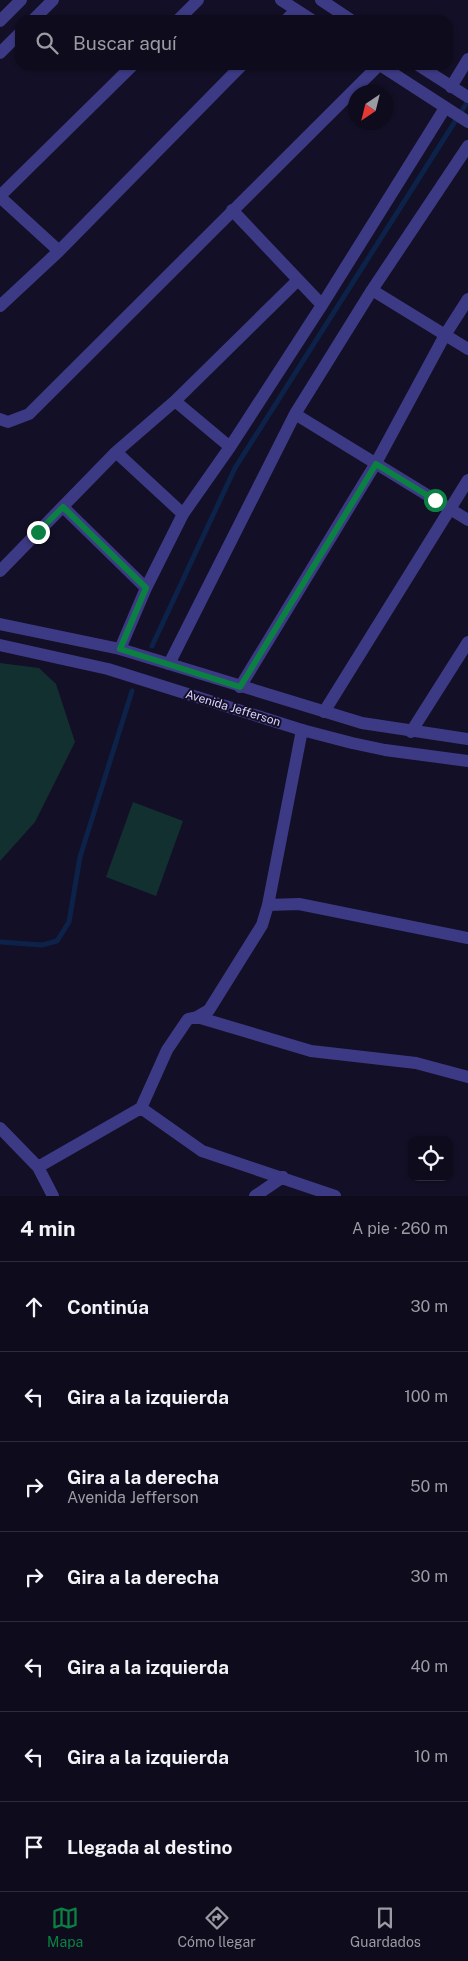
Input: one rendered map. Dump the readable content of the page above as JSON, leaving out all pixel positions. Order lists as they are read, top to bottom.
{
  "streets": {
    "street": ["Avenida Jefferson"]
  },
  "north": "bottom left",
  "page": {
    "search": "Buscar aquí",
    "heading": ["4 min", "A pie · 260 m"],
    "list": [
      ["Continúa", "30 m"],
      ["Gira a la izquierda", "100 m"],
      ["Gira a la derecha", "Avenida Jefferson", "50 m"],
      ["Gira a la derecha", "30 m"],
      ["Gira a la izquierda", "40 m"],
      ["Gira a la izquierda", "10 m"],
      "Llegada al destino"
    ],
    "nav": ["Mapa", "Cómo llegar", "Guardados"]
  }
}
